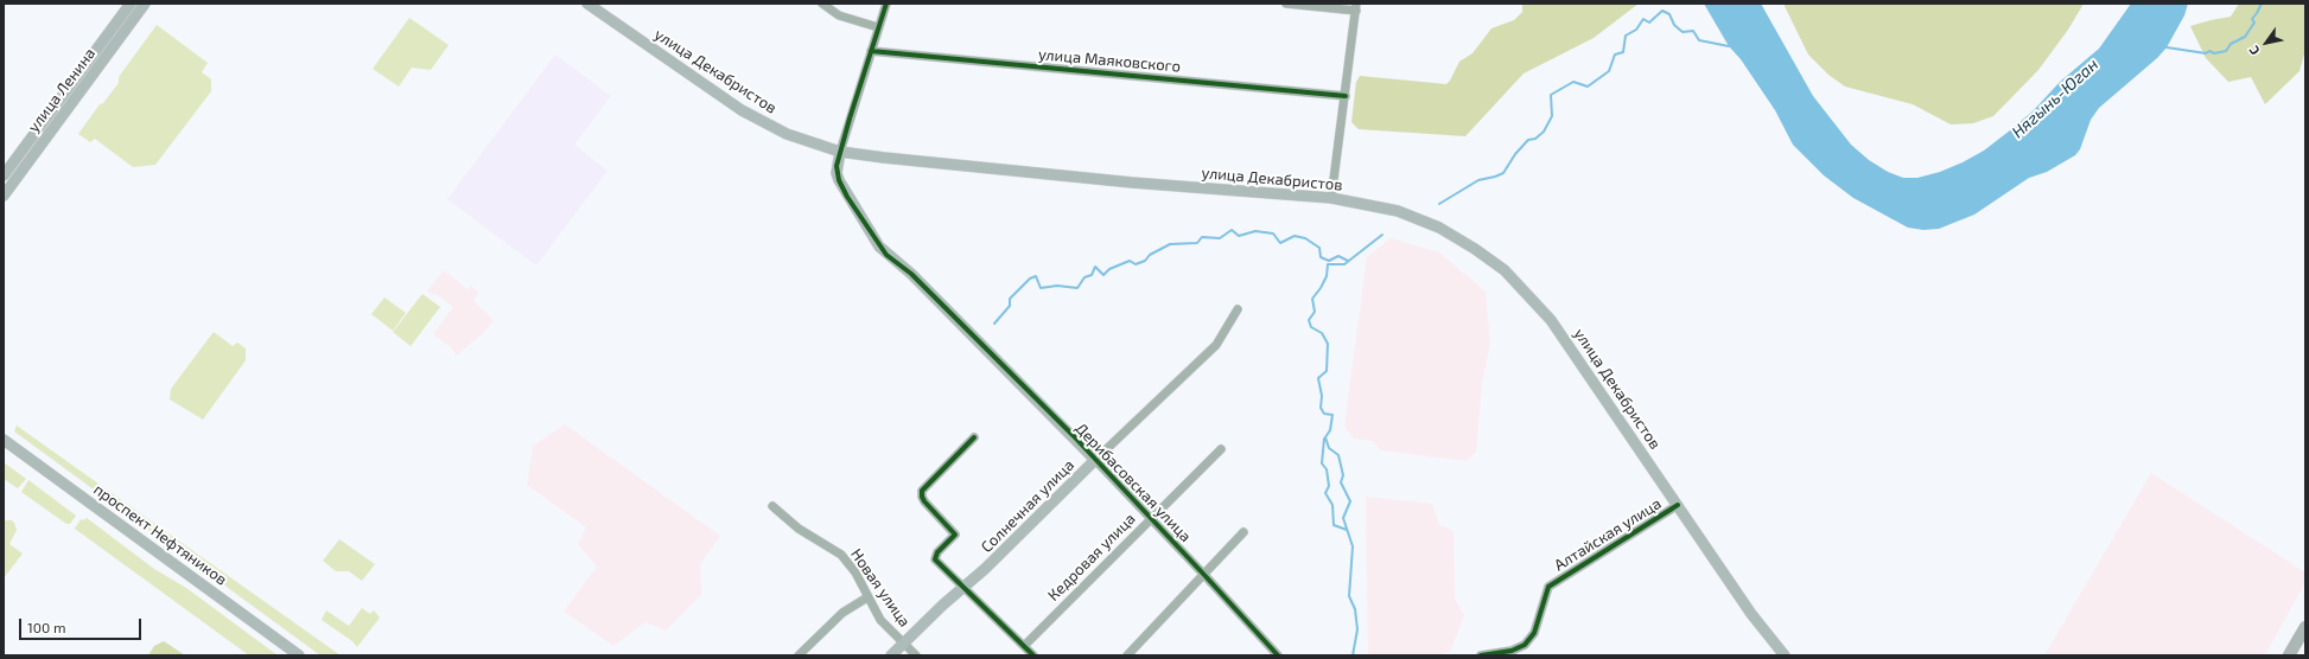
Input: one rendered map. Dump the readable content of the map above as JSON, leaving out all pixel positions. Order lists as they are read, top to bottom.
{
  "streets": {
    "main road": [
      "улица Декабристов",
      "улица Ленина",
      "Дерибасовская улица",
      "Солнечная улица",
      "проспект Нефтяников"
    ],
    "street": [
      "улица Маяковского",
      "Алтайская улица",
      "Кедровая улица",
      "Новая улица"
    ]
  },
  "crossings": [
    ["улица Декабристов", "Дерибасовская улица"],
    ["улица Декабристов", "Алтайская улица"],
    ["Дерибасовская улица", "Солнечная улица"],
    ["Дерибасовская улица", "Кедровая улица"],
    ["Солнечная улица", "Новая улица"]
  ],
  "water": ["Нягынь-Юган"],
  "scale_bar": "100 m",
  "north": "bottom left"
}
